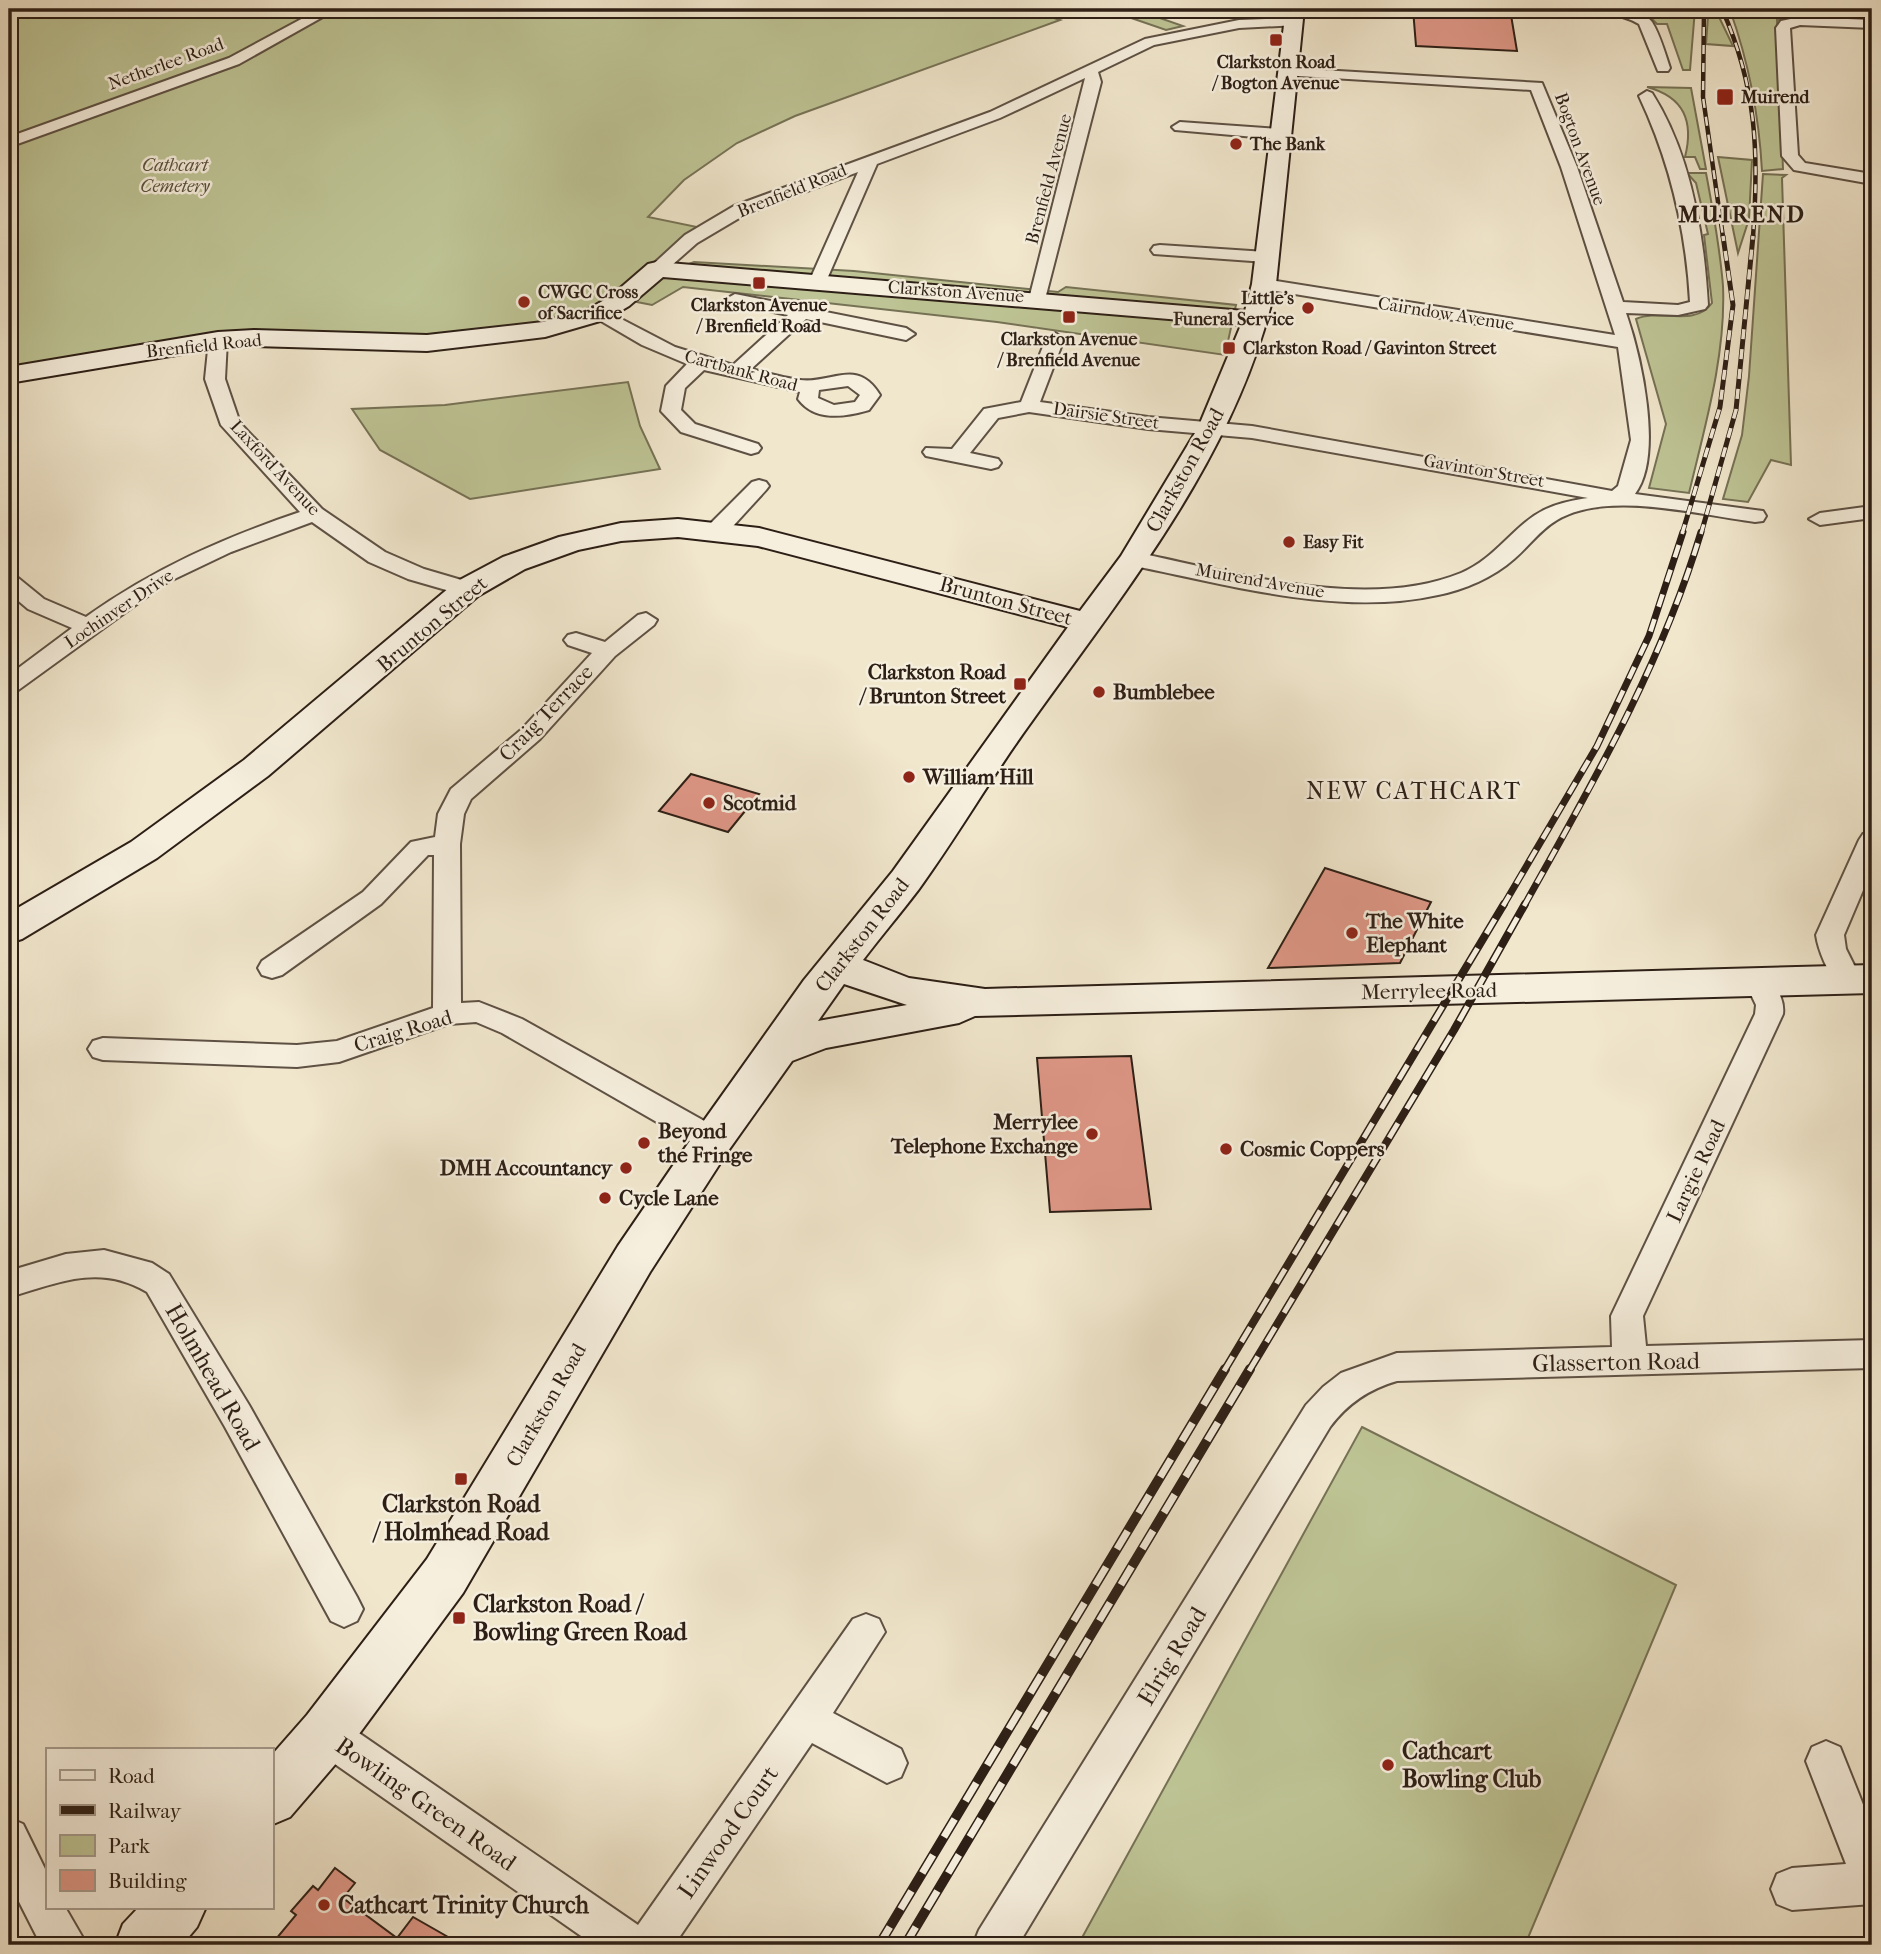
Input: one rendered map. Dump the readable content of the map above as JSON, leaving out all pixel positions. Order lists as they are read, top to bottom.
{
  "streets": {
    "main road": [
      "Brenfield Road",
      "Clarkston Avenue",
      "Clarkston Road",
      "Brunton Street",
      "Merrylee Road"
    ],
    "street": [
      "Netherlee Road",
      "Bogton Avenue",
      "Brenfield Avenue",
      "Cairndow Avenue",
      "Cartbank Road",
      "Dairsie Street",
      "Laxford Avenue",
      "Gavinton Street",
      "Muirend Avenue",
      "Lochinver Drive",
      "Craig Terrace",
      "Craig Road",
      "Largie Road",
      "Glasserton Road",
      "Holmhead Road",
      "Elrig Road",
      "Bowling Green Road",
      "Linwood Court"
    ]
  },
  "crossings": [
    ["Bogton Avenue", "Cairndow Avenue"],
    ["Bogton Avenue", "Clarkston Road"],
    ["Brenfield Avenue", "Brenfield Road"],
    ["Brenfield Avenue", "Clarkston Avenue"],
    ["Brenfield Road", "Clarkston Avenue"],
    ["Brenfield Road", "Cartbank Road"],
    ["Brenfield Road", "Laxford Avenue"],
    ["Brenfield Road", "Clarkston Road"],
    ["Clarkston Avenue", "Clarkston Road"],
    ["Cairndow Avenue", "Clarkston Road"],
    ["Dairsie Street", "Clarkston Road"],
    ["Dairsie Street", "Gavinton Street"],
    ["Laxford Avenue", "Brunton Street"],
    ["Laxford Avenue", "Lochinver Drive"],
    ["Clarkston Road", "Gavinton Street"],
    ["Clarkston Road", "Muirend Avenue"],
    ["Clarkston Road", "Brunton Street"],
    ["Clarkston Road", "Merrylee Road"],
    ["Clarkston Road", "Craig Road"],
    ["Clarkston Road", "Bowling Green Road"],
    ["Gavinton Street", "Muirend Avenue"],
    ["Craig Terrace", "Craig Road"],
    ["Merrylee Road", "Largie Road"],
    ["Largie Road", "Glasserton Road"],
    ["Glasserton Road", "Elrig Road"]
  ],
  "districts": ["MUIREND", "NEW CATHCART"],
  "parks": ["Cathcart Cemetery"],
  "places": {
    "transit": [
      "Clarkston Road / Bogton Avenue",
      "Muirend",
      "Clarkston Avenue / Brenfield Road",
      "Clarkston Avenue / Brenfield Avenue",
      "Clarkston Road / Gavinton Street",
      "Clarkston Road / Brunton Street",
      "Clarkston Road / Holmhead Road",
      "Clarkston Road / Bowling Green Road"
    ],
    "other": [
      "The Bank",
      "CWGC Cross of Sacrifice",
      "Little's Funeral Service",
      "Easy Fit",
      "Bumblebee",
      "William Hill",
      "Scotmid",
      "The White Elephant",
      "Merrylee Telephone Exchange",
      "Beyond the Fringe",
      "Cosmic Coppers",
      "DMH Accountancy",
      "Cycle Lane",
      "Cathcart Bowling Club",
      "Cathcart Trinity Church"
    ]
  },
  "legend": [
    "Road",
    "Railway",
    "Park",
    "Building"
  ]
}
